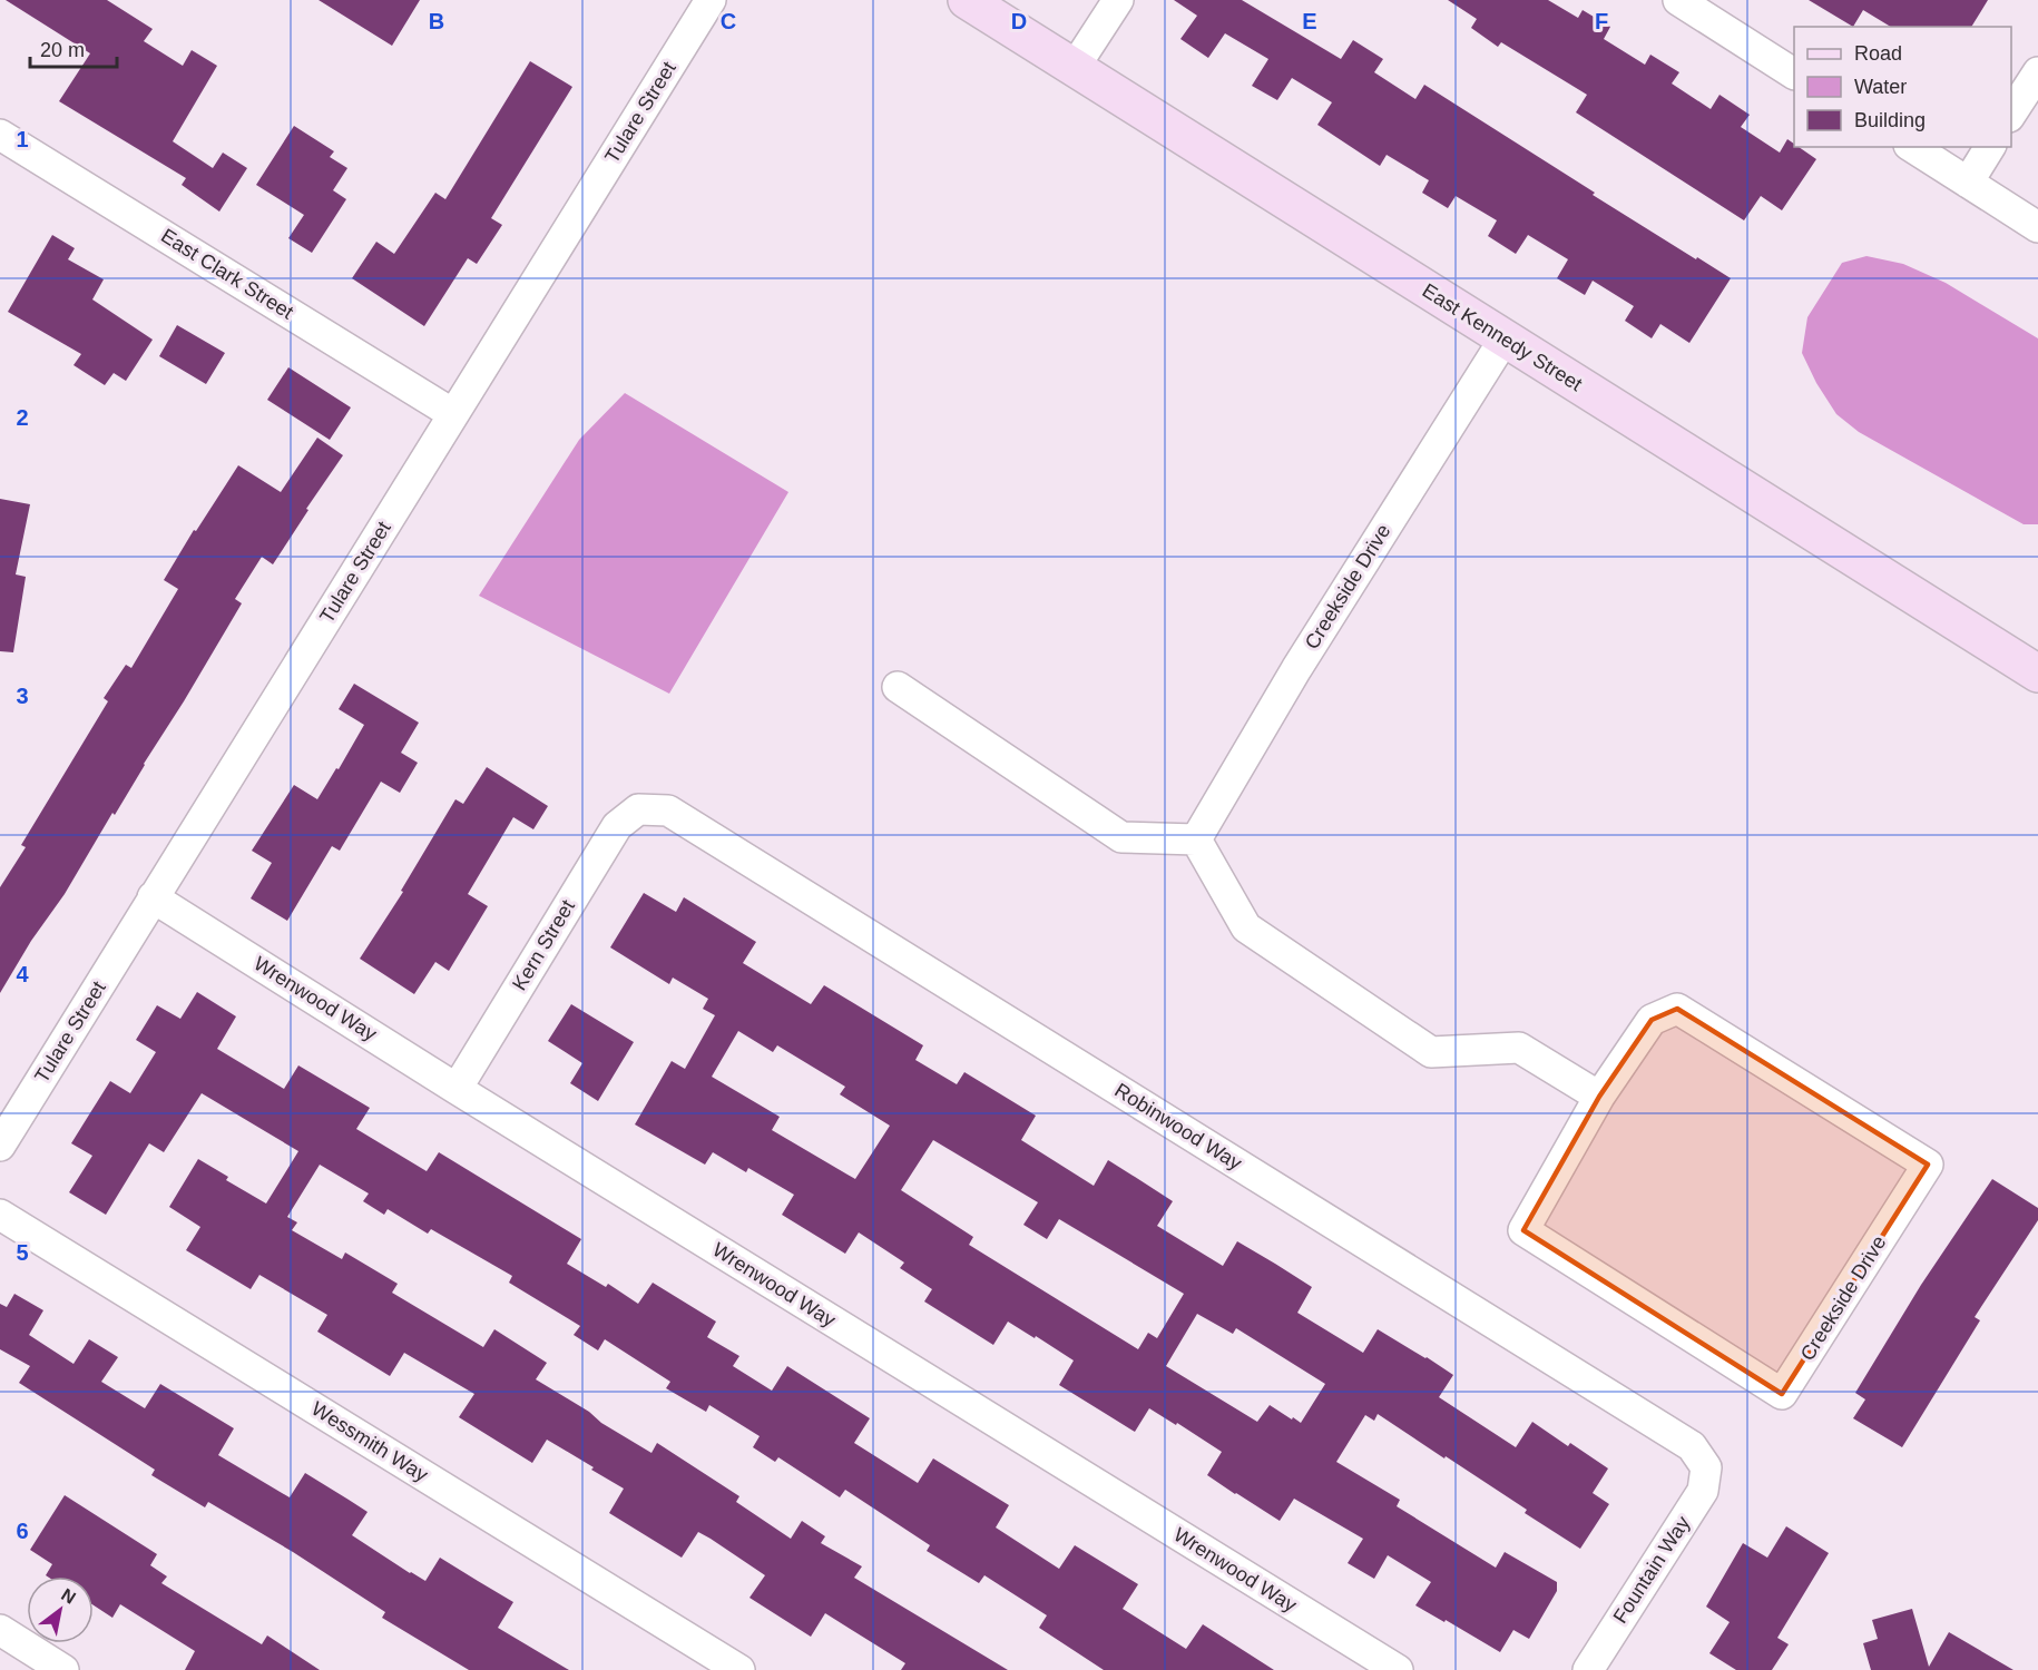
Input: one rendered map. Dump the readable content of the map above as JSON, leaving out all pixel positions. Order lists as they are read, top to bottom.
{
  "streets": {
    "street": [
      "Tulare Street",
      "East Clark Street",
      "East Kennedy Street",
      "Creekside Drive",
      "Kern Street",
      "Wrenwood Way",
      "Robinwood Way",
      "Wessmith Way",
      "Fountain Way"
    ]
  },
  "crossings": [
    ["Tulare Street", "East Clark Street"],
    ["Tulare Street", "Wrenwood Way"],
    ["East Kennedy Street", "Creekside Drive"],
    ["Kern Street", "Wrenwood Way"],
    ["Kern Street", "Robinwood Way"],
    ["Robinwood Way", "Fountain Way"]
  ],
  "legend": ["Road", "Water", "Building"],
  "scale_bar": "20 m",
  "north": "top right",
  "grid": {
    "columns": [
      "B",
      "C",
      "D",
      "E",
      "F"
    ],
    "rows": [
      "1",
      "2",
      "3",
      "4",
      "5",
      "6"
    ]
  }
}
